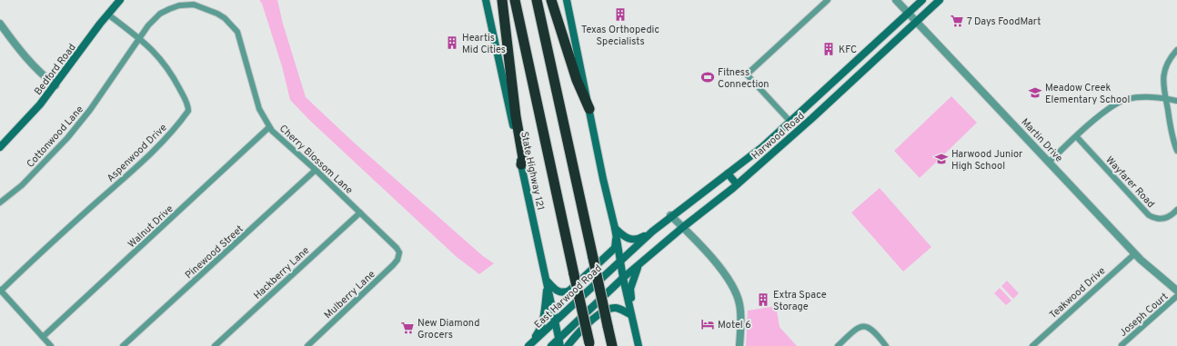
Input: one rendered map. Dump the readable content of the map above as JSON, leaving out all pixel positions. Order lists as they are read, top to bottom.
{
  "streets": {
    "main road": [
      "Bedford Road",
      "Harwood Road",
      "State Highway 121",
      "East Harwood Road"
    ],
    "street": [
      "Cottonwood Lane",
      "Martin Drive",
      "Aspenwood Drive",
      "Cherry Blossom Lane",
      "Wayfarer Road",
      "Walnut Drive",
      "Pinewood Street",
      "Hackberry Lane",
      "Teakwood Drive",
      "Mulberry Lane",
      "Joseph Court"
    ]
  },
  "crossings": [
    ["Bedford Road", "Aspenwood Drive"],
    ["Harwood Road", "Martin Drive"],
    ["Harwood Road", "East Harwood Road"],
    ["Cottonwood Lane", "Aspenwood Drive"],
    ["Cottonwood Lane", "Cherry Blossom Lane"],
    ["Martin Drive", "Teakwood Drive"],
    ["Aspenwood Drive", "Cherry Blossom Lane"],
    ["Cherry Blossom Lane", "Walnut Drive"],
    ["Cherry Blossom Lane", "Pinewood Street"],
    ["Cherry Blossom Lane", "Hackberry Lane"],
    ["Cherry Blossom Lane", "Mulberry Lane"],
    ["State Highway 121", "East Harwood Road"]
  ],
  "places": {
    "building": [
      "Texas Orthopedic Specialists",
      "Heartis Mid Cities",
      "KFC",
      "Extra Space Storage"
    ],
    "supermarket": ["7 Days FoodMart", "New Diamond Grocers"],
    "sports": ["Fitness Connection"],
    "school or university": ["Meadow Creek Elementary School", "Harwood Junior High School"],
    "hotel": ["Motel 6"]
  }
}
